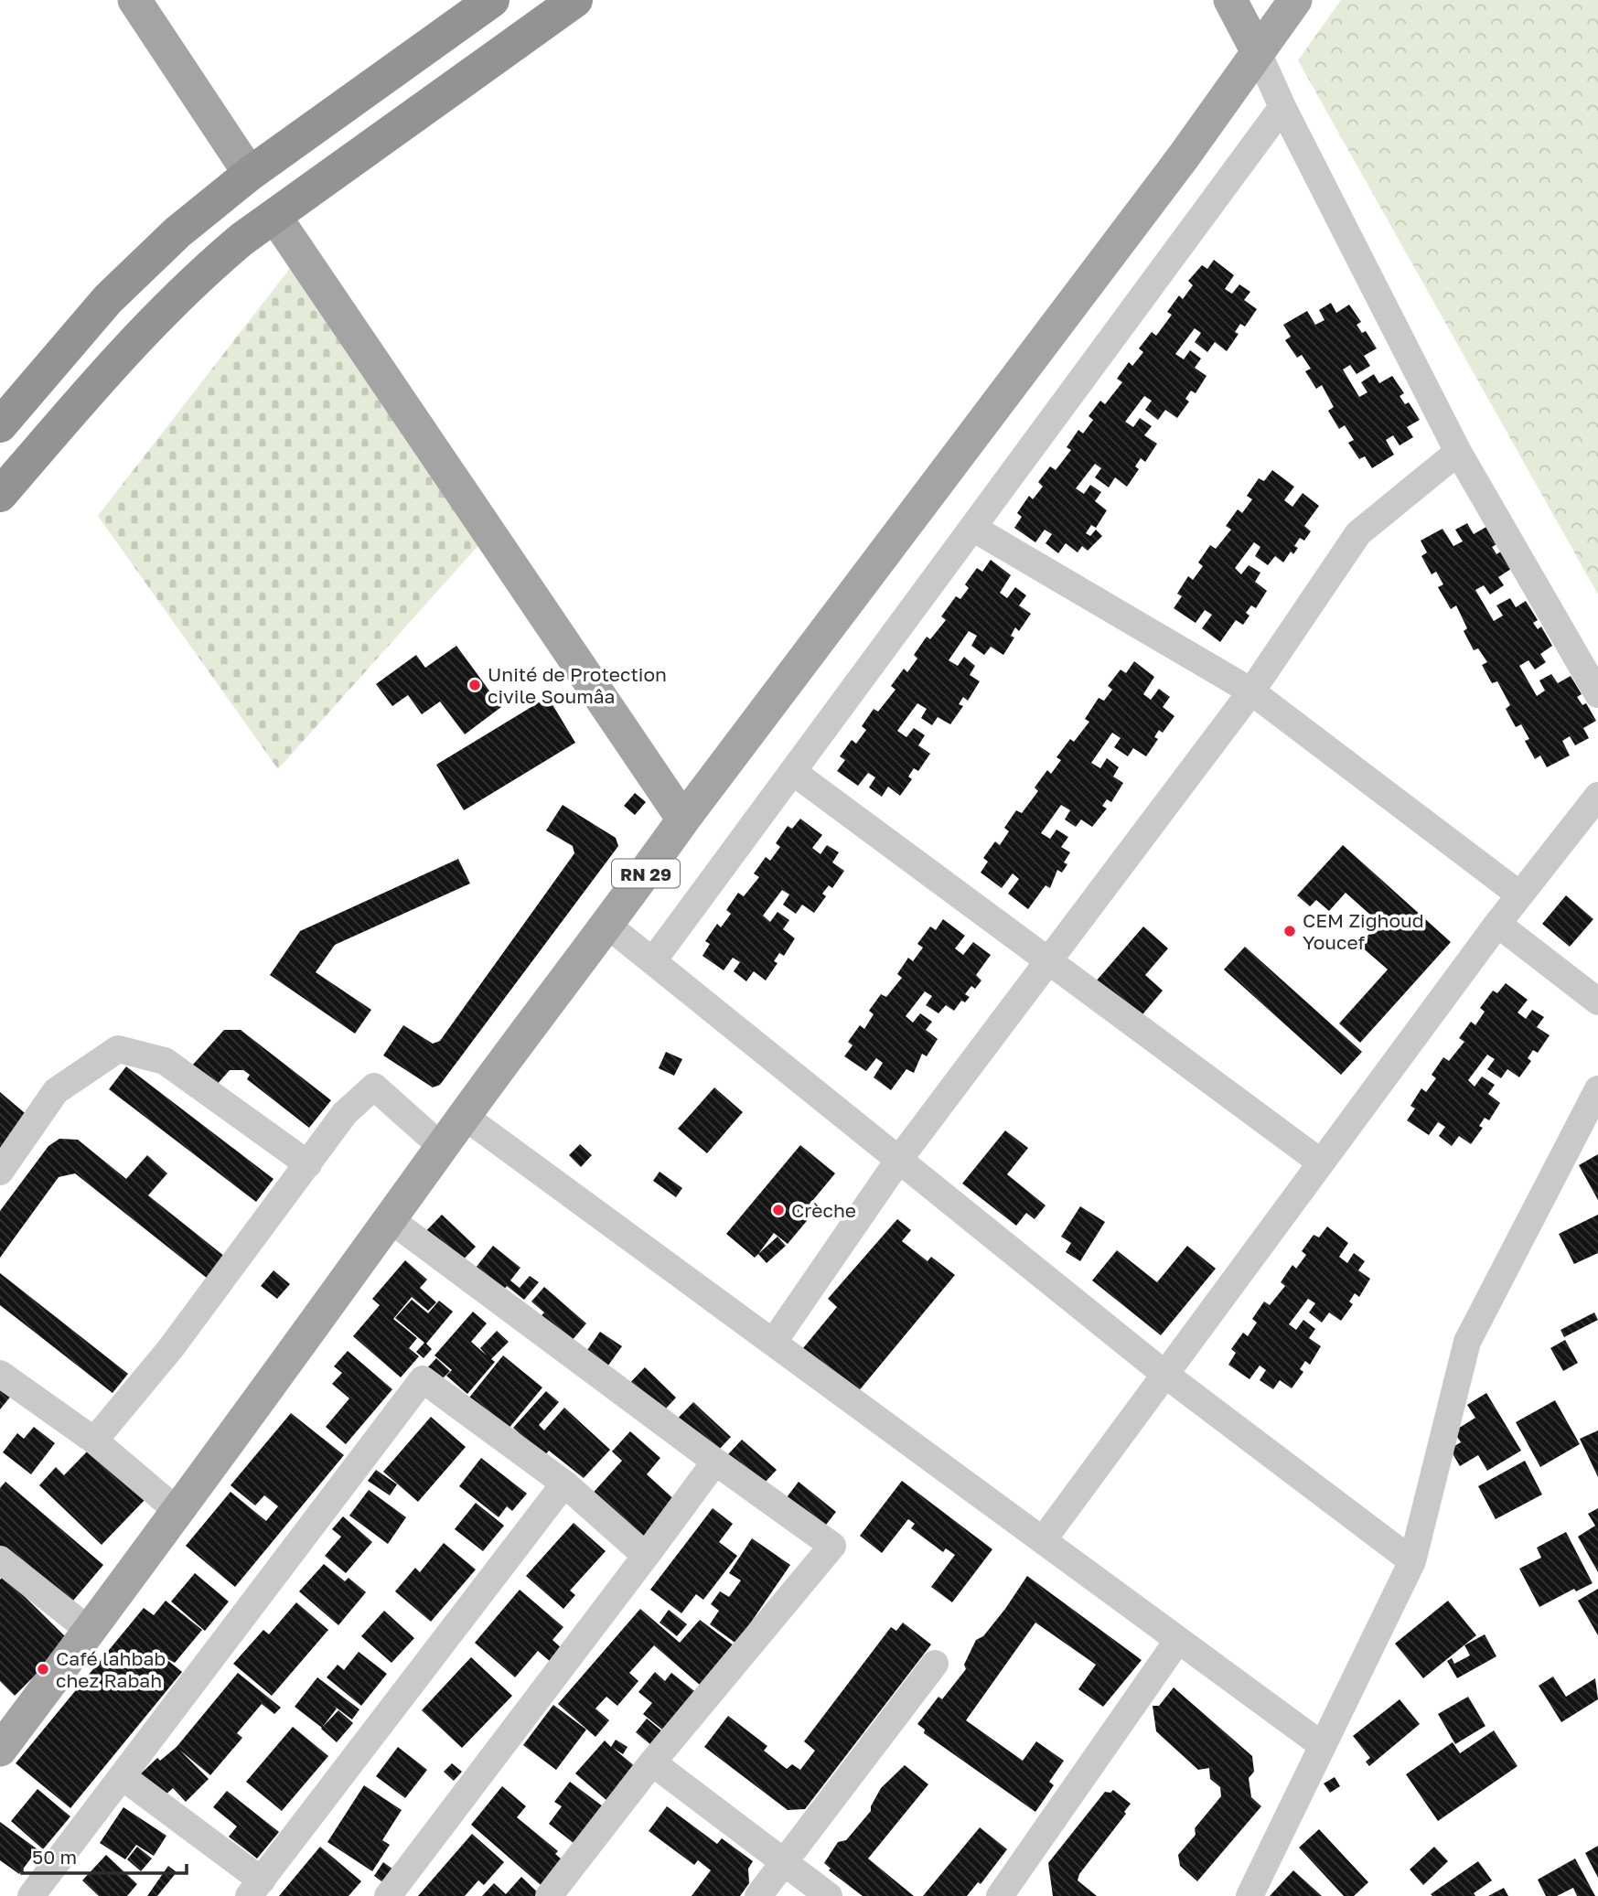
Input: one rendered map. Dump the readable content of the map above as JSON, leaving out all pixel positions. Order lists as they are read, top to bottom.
{
  "streets": {
    "main road": ["RN 29"]
  },
  "places": [
    "Unité de Protection civile Soumâa",
    "CEM Zighoud Youcef",
    "Crèche",
    "Café lahbab chez Rabah"
  ],
  "scale_bar": "50 m"
}
